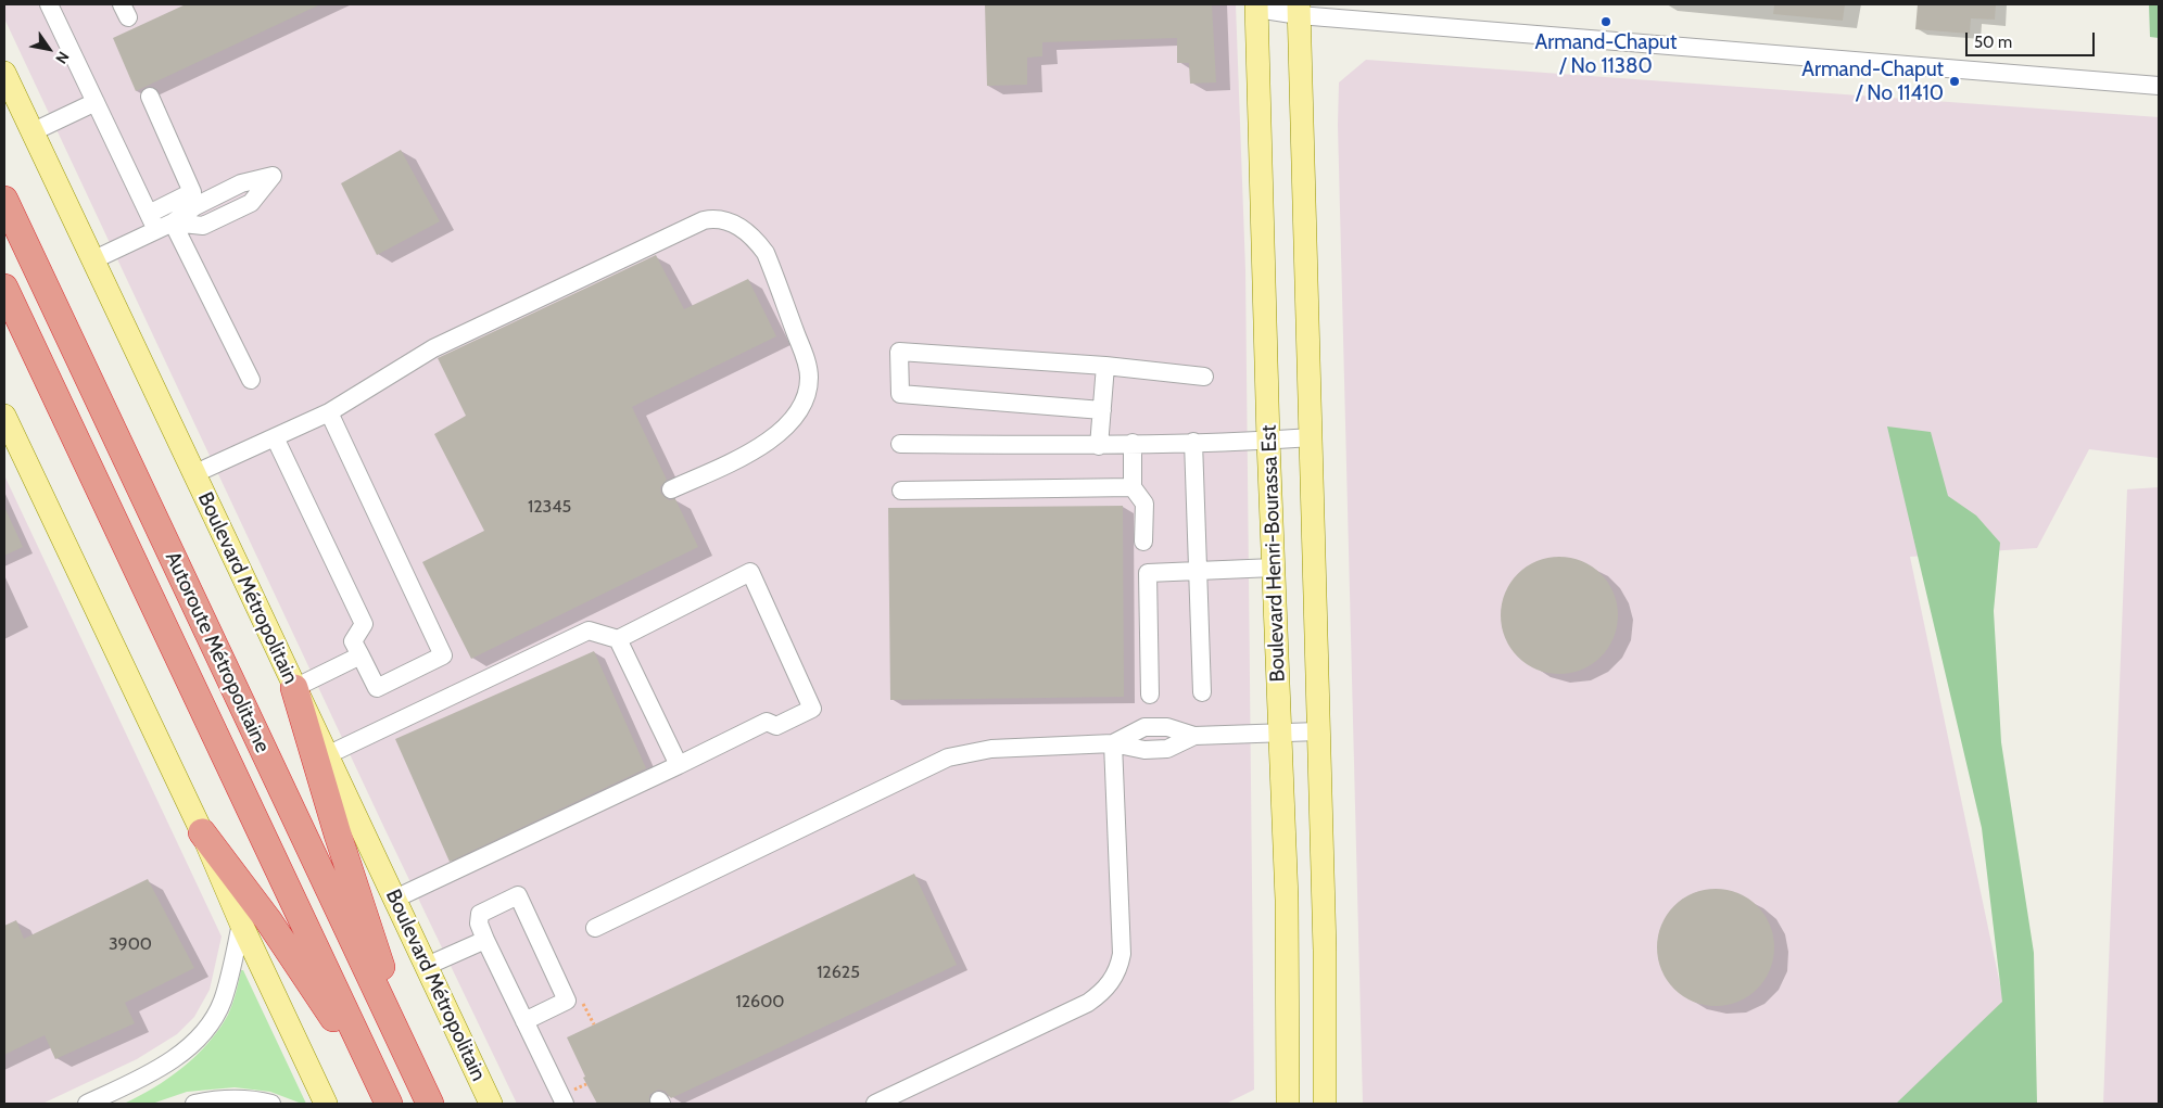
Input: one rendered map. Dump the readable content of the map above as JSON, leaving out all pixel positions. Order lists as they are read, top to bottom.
{
  "streets": {
    "highway": ["Autoroute Métropolitaine"],
    "main road": ["Boulevard Henri-Bourassa Est", "Boulevard Métropolitain"]
  },
  "places": ["Armand-Chaput / No 11380", "Armand-Chaput / No 11410"],
  "house_numbers": [
    "12345",
    "3900",
    "12625",
    "12600"
  ],
  "scale_bar": "50 m",
  "north": "bottom right"
}
